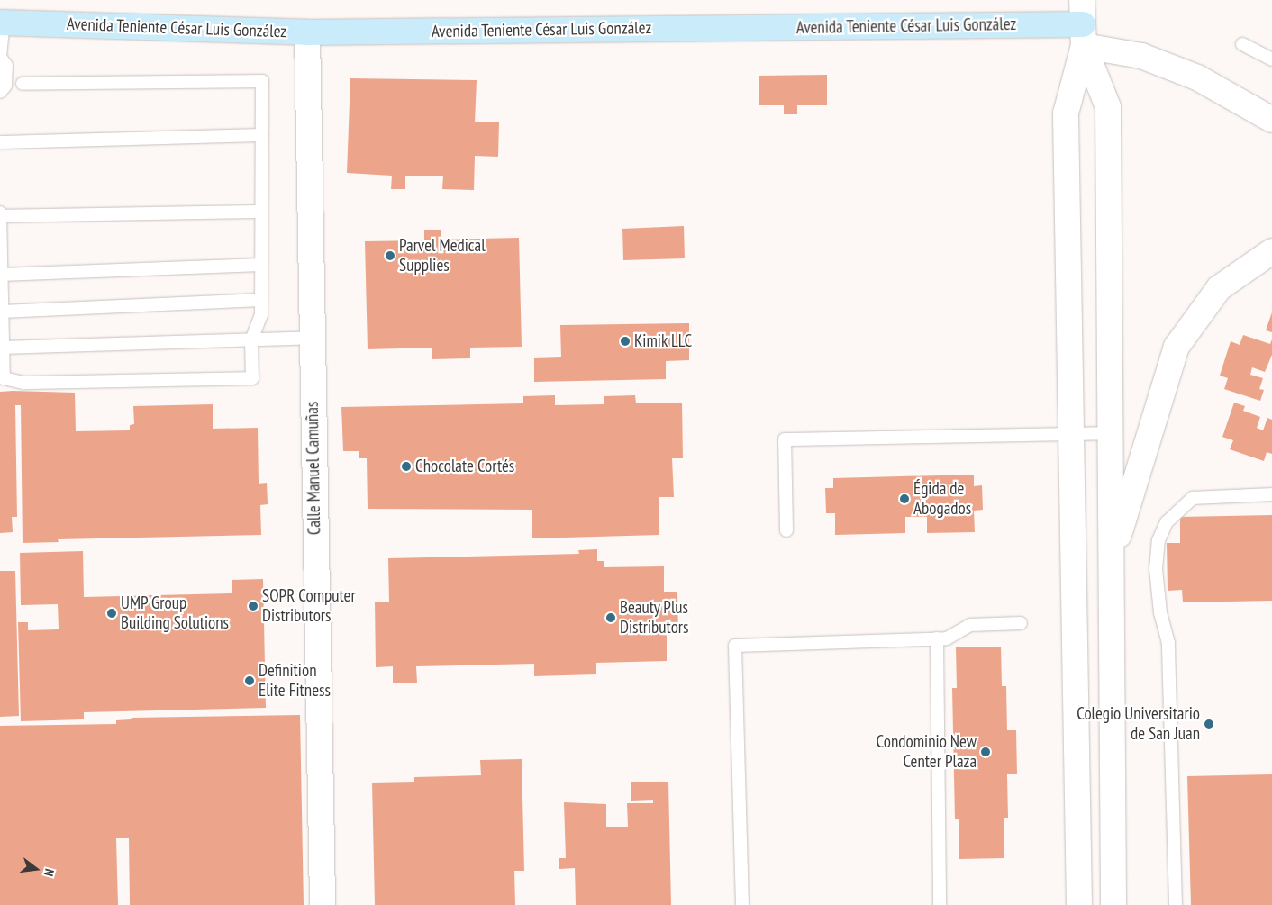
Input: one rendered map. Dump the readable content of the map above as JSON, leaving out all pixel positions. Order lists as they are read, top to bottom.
{
  "streets": {
    "street": ["Avenida Teniente César Luis González", "Calle Manuel Camuñas"]
  },
  "crossings": [
    ["Avenida Teniente César Luis González", "Calle Manuel Camuñas"]
  ],
  "places": [
    "Parvel Medical Supplies",
    "Kimik LLC",
    "Chocolate Cortés",
    "Égida de Abogados",
    "SOPR Computer Distributors",
    "UMP Group Building Solutions",
    "Beauty Plus Distributors",
    "Definition Elite Fitness",
    "Colegio Universitario de San Juan",
    "Condominio New Center Plaza"
  ],
  "north": "right"
}
